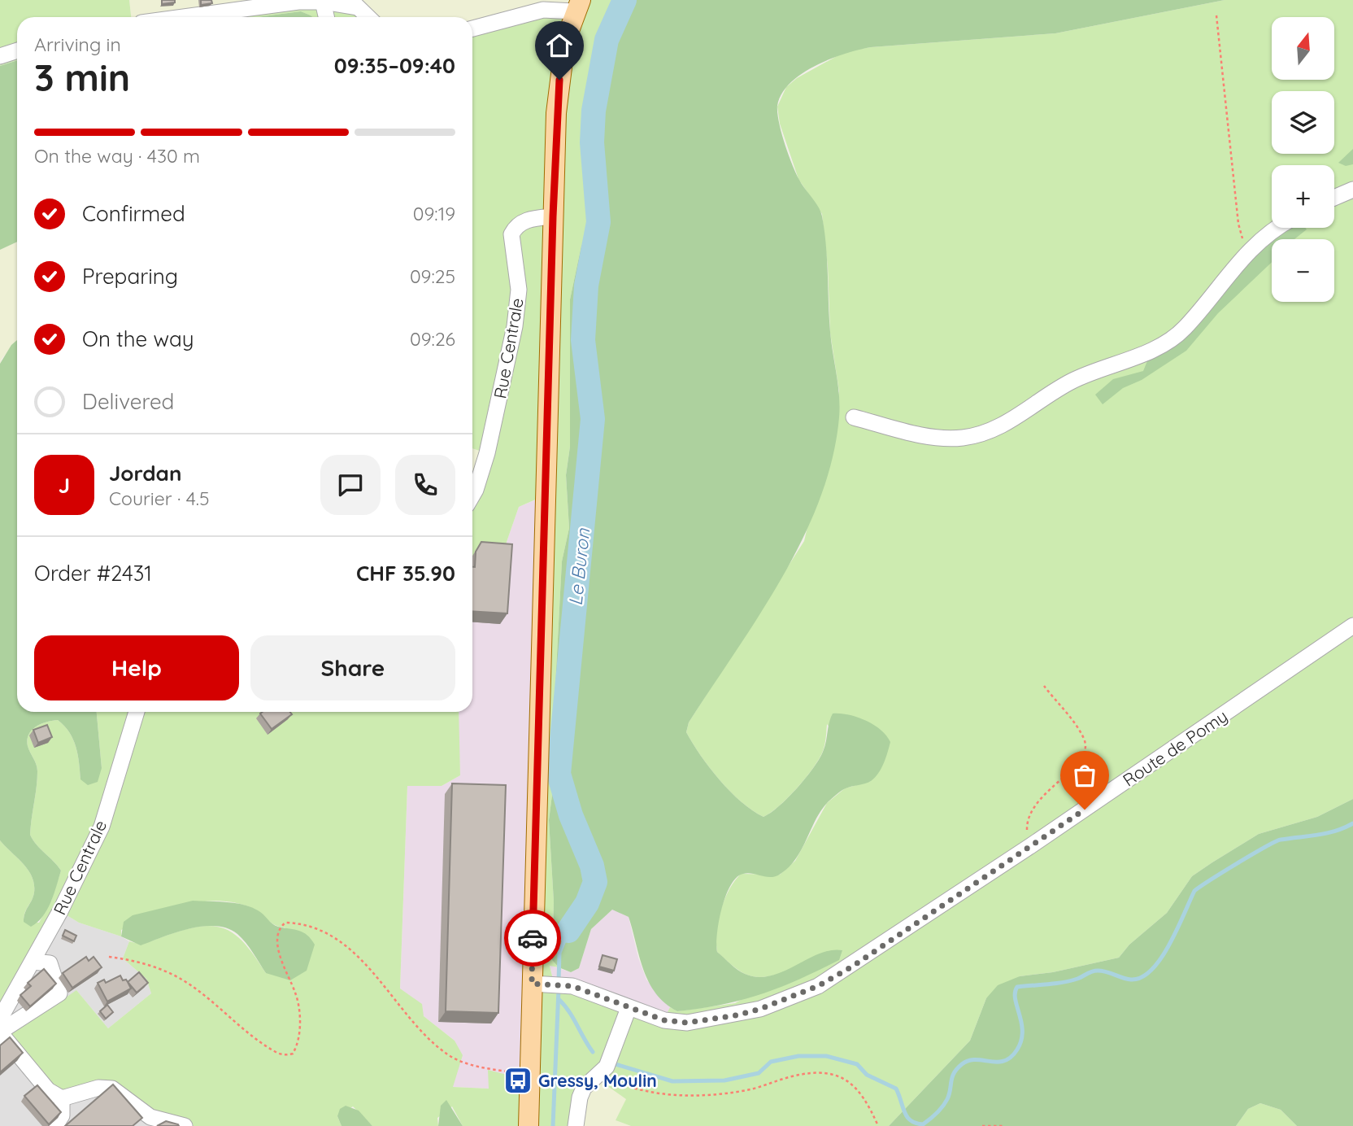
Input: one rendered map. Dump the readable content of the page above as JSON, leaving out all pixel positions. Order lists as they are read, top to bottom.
{
  "streets": {
    "street": ["Rue Centrale", "Route de Pomy"]
  },
  "water": ["Le Buron"],
  "places": {
    "bus stop": ["Gressy, Moulin"]
  },
  "north": "top",
  "page": {
    "map_buttons": ["+", "−"],
    "heading": ["3 min", "Arriving in", "09:35–09:40"],
    "panel": [
      "Jordan",
      "Courier · 4.5",
      "Order #2431",
      "CHF 35.90"
    ],
    "bar": "On the way · 430 m",
    "list": [
      ["Confirmed", "09:19"],
      ["Preparing", "09:25"],
      ["On the way", "09:26"],
      "Delivered"
    ],
    "round": "J",
    "buttons": ["Help", "Share"]
  }
}
